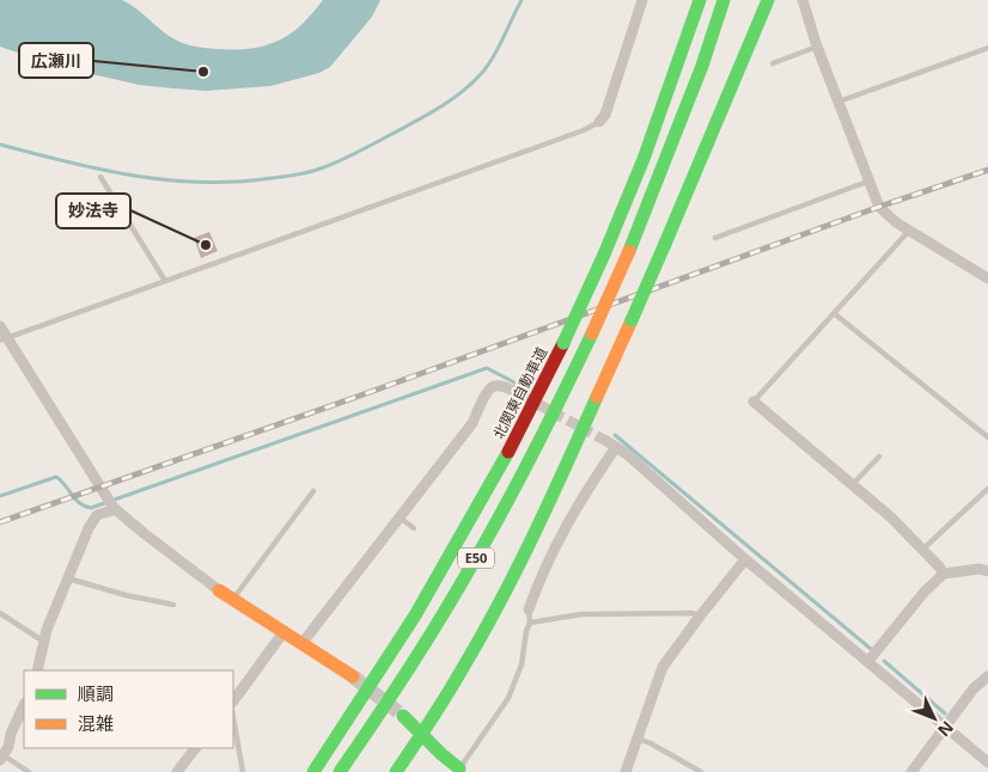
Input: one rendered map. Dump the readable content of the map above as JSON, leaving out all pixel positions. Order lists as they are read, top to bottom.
{
  "streets": {
    "main road": ["北関東自動車道", "E50"]
  },
  "places": ["広瀬川", "妙法寺"],
  "legend": ["順調", "混雑"],
  "north": "bottom right"
}
